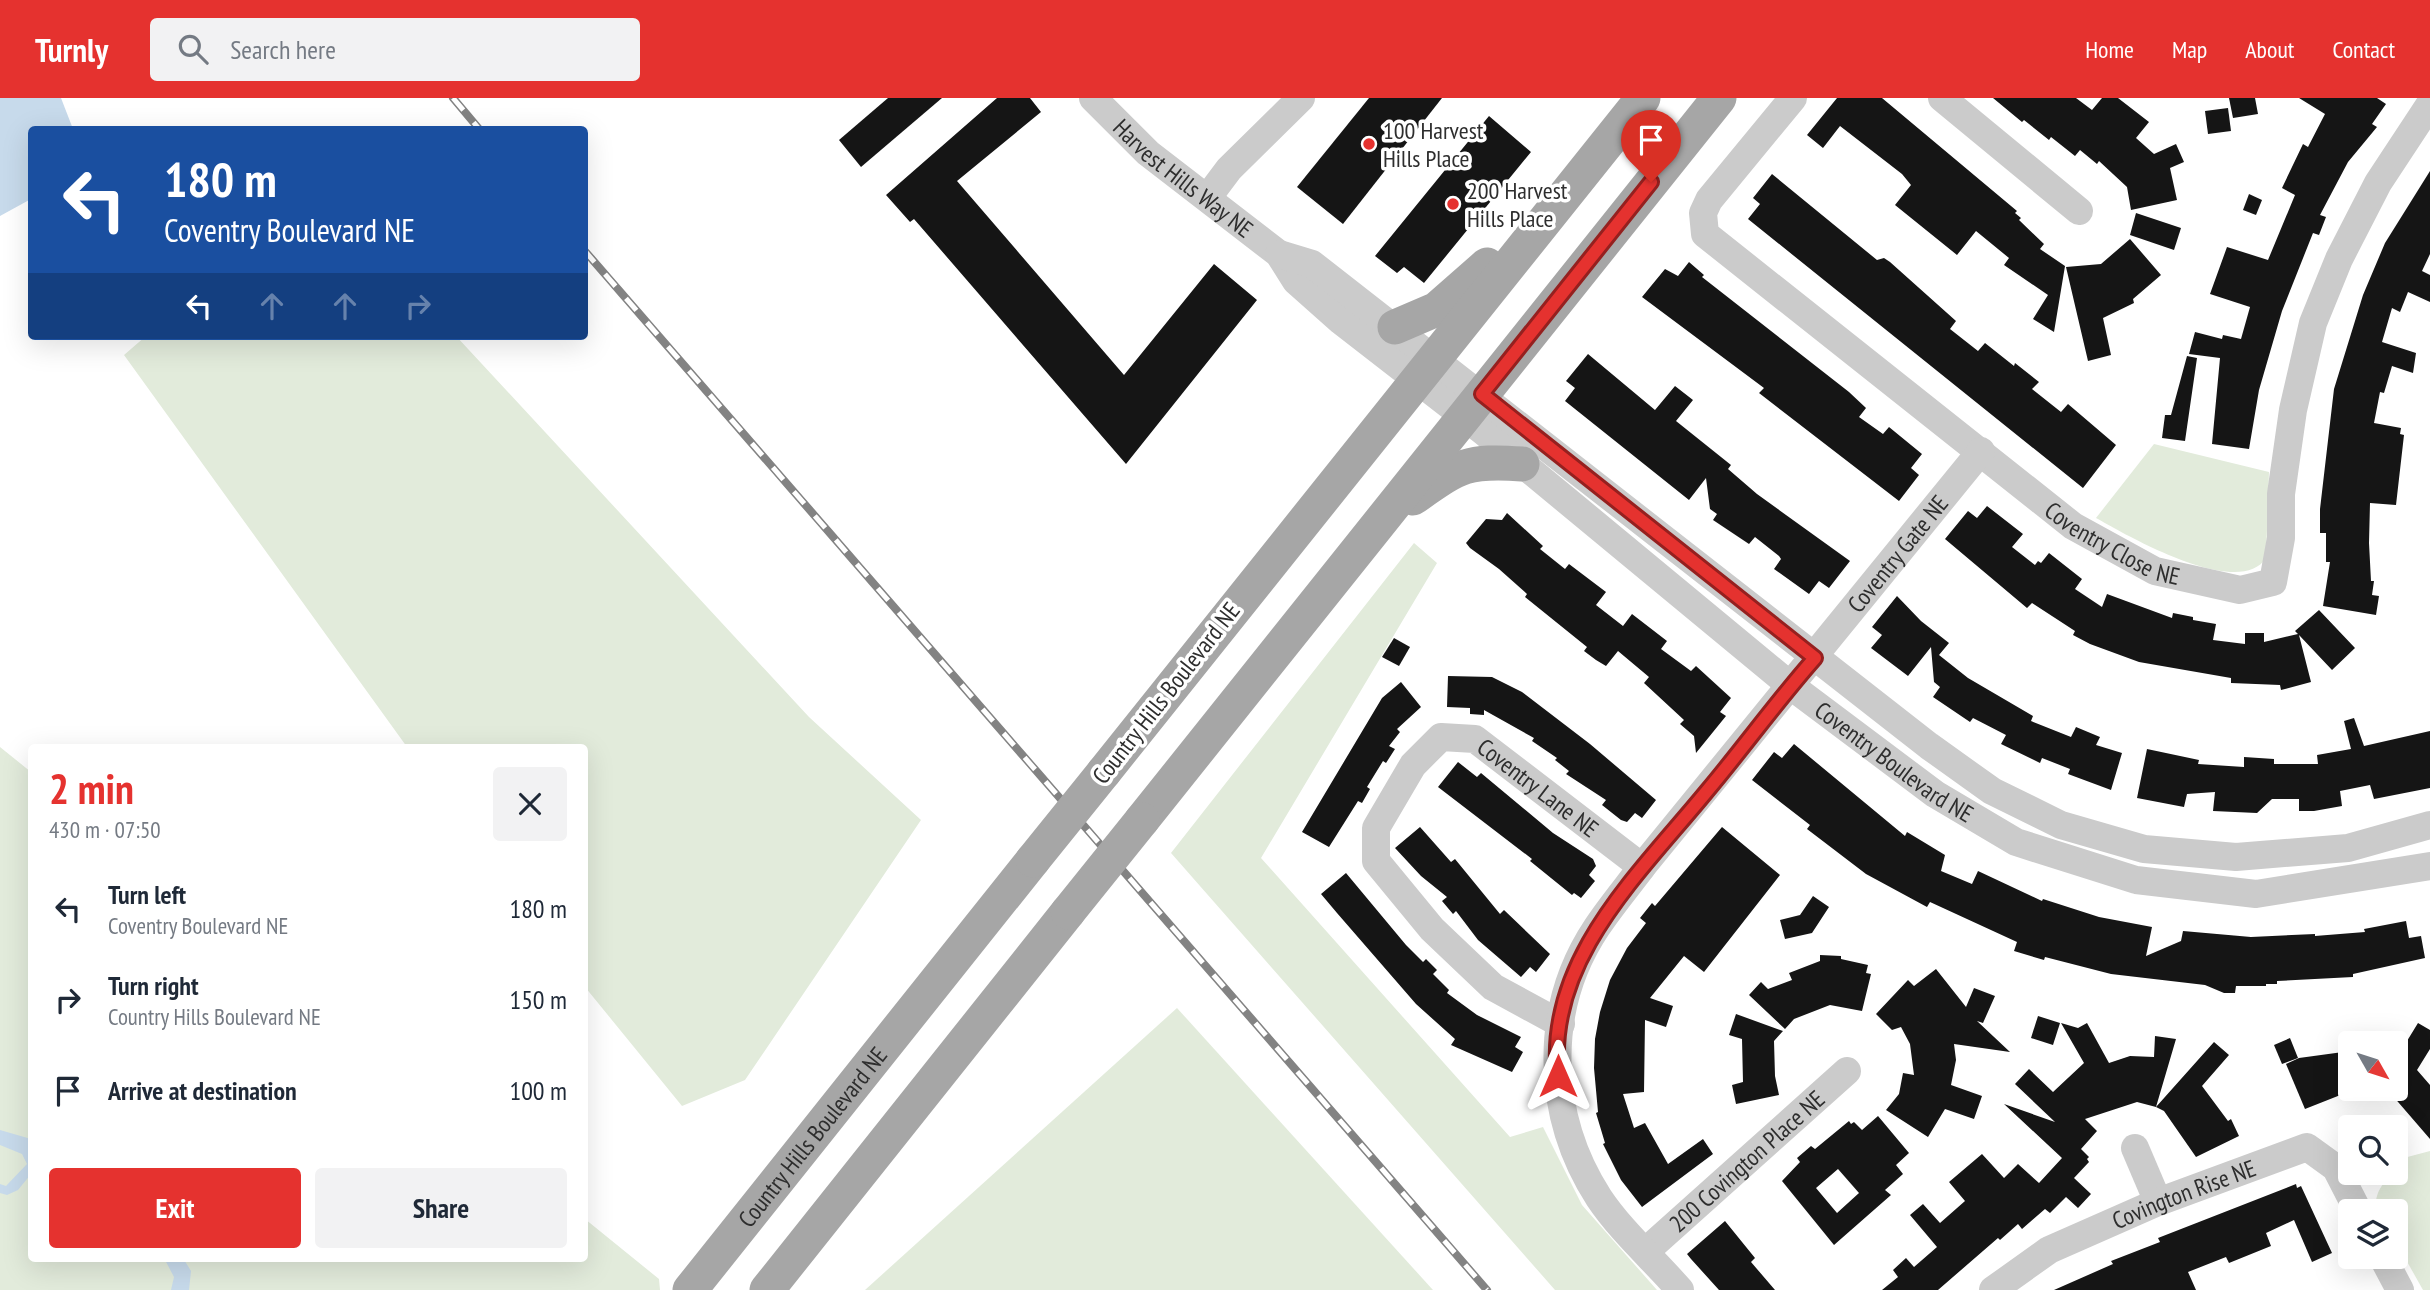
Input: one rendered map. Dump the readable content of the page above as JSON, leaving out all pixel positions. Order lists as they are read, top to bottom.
{
  "streets": {
    "main road": ["Country Hills Boulevard NE"],
    "street": [
      "Harvest Hills Way NE",
      "Coventry Close NE",
      "Coventry Gate NE",
      "Coventry Boulevard NE",
      "Coventry Lane NE",
      "200 Covington Place NE",
      "Covington Rise NE"
    ]
  },
  "crossings": [
    ["Harvest Hills Way NE", "Country Hills Boulevard NE"],
    ["Harvest Hills Way NE", "Coventry Boulevard NE"],
    ["Coventry Close NE", "Coventry Gate NE"],
    ["Coventry Gate NE", "Coventry Boulevard NE"],
    ["Coventry Gate NE", "Coventry Lane NE"],
    ["Coventry Gate NE", "200 Covington Place NE"],
    ["Country Hills Boulevard NE", "Coventry Boulevard NE"]
  ],
  "places": ["100 Harvest Hills Place", "200 Harvest Hills Place"],
  "north": "bottom right",
  "page": {
    "header": "Turnly",
    "search": "Search here",
    "nav": [
      "Home",
      "Map",
      "About",
      "Contact"
    ],
    "turn": ["180 m", "Coventry Boulevard NE"],
    "heading": ["2 min", "430 m · 07:50"],
    "list": [
      {
        "name": "Turn left",
        "note": "Coventry Boulevard NE",
        "value": "180 m"
      },
      {
        "name": "Turn right",
        "note": "Country Hills Boulevard NE",
        "value": "150 m"
      },
      {
        "name": "Arrive at destination",
        "value": "100 m"
      }
    ],
    "buttons": ["Exit", "Share"]
  }
}
